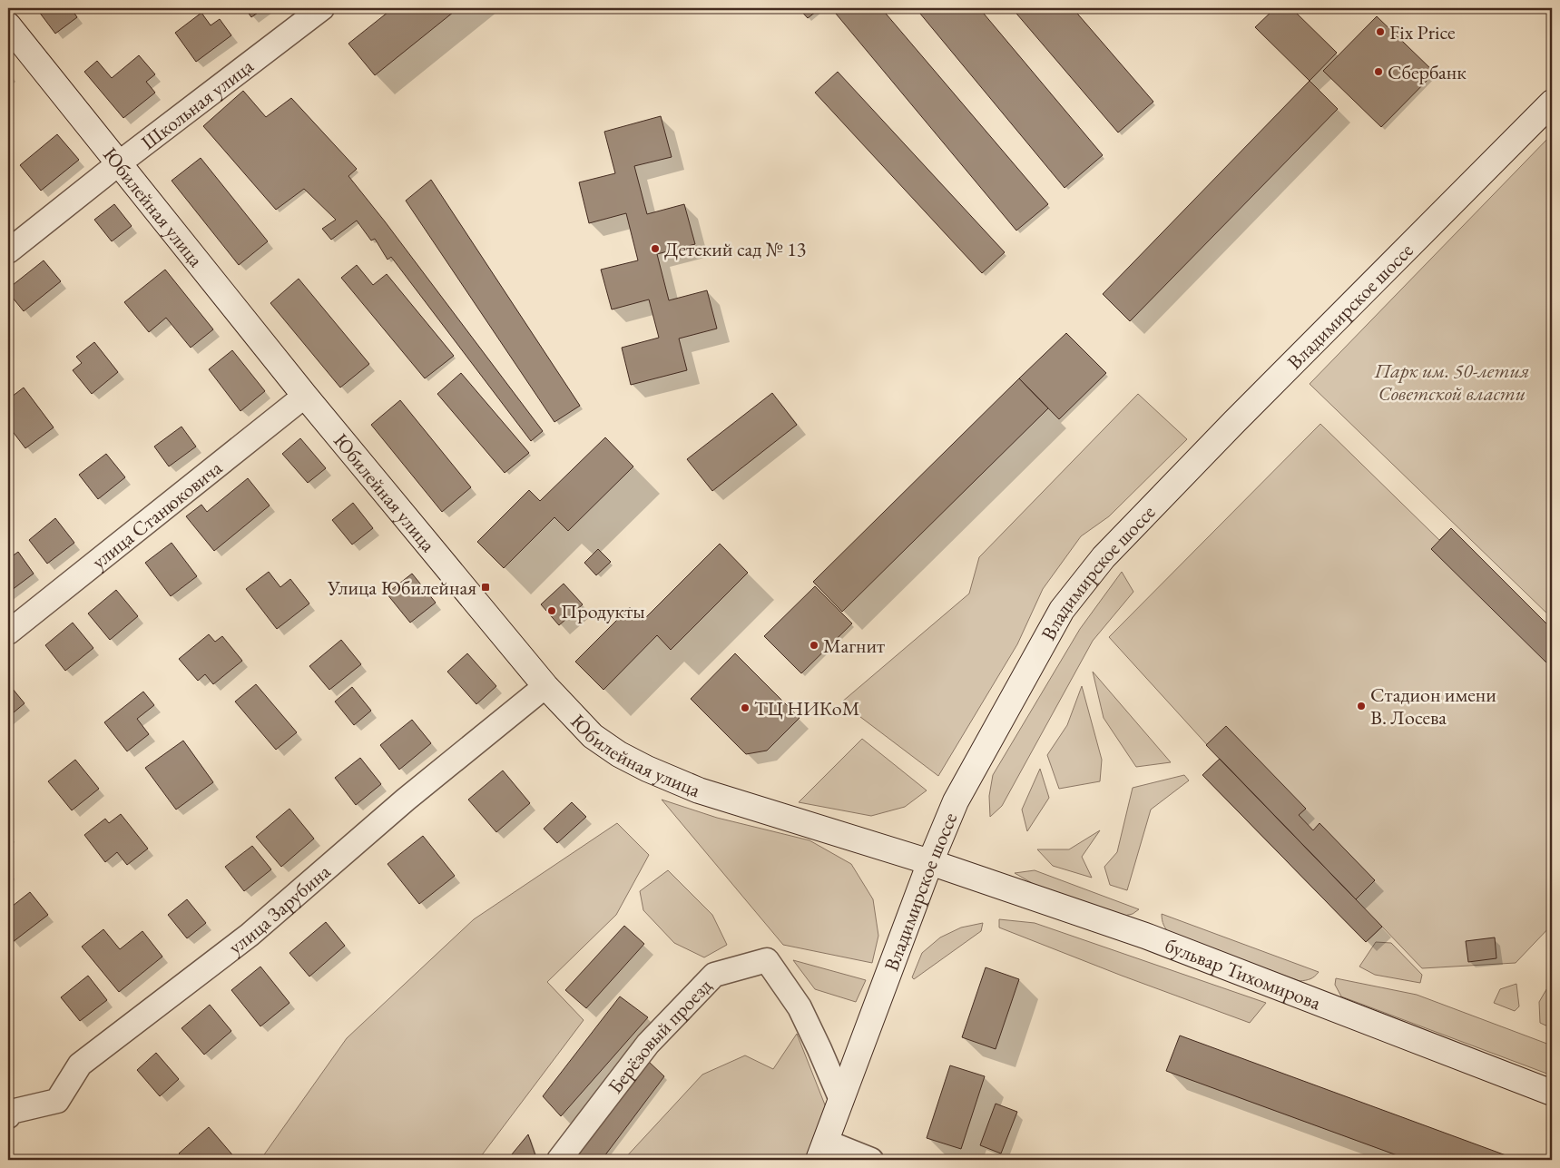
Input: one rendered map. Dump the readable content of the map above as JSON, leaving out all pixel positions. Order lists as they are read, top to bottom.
{
  "streets": {
    "main road": ["Юбилейная улица", "Владимирское шоссе", "бульвар Тихомирова"],
    "street": [
      "Школьная улица",
      "улица Станюковича",
      "улица Зарубина",
      "Берёзовый проезд"
    ]
  },
  "crossings": [
    ["Школьная улица", "Юбилейная улица"],
    ["Юбилейная улица", "Владимирское шоссе"],
    ["Юбилейная улица", "улица Станюковича"],
    ["Юбилейная улица", "улица Зарубина"],
    ["Юбилейная улица", "бульвар Тихомирова"],
    ["Владимирское шоссе", "бульвар Тихомирова"],
    ["Владимирское шоссе", "Берёзовый проезд"]
  ],
  "parks": ["Парк им. 50-летия Советской власти"],
  "places": {
    "other": [
      "Fix Price",
      "Сбербанк",
      "Детский сад № 13",
      "Продукты",
      "Магнит",
      "Стадион имени В. Лосева",
      "ТЦ НИКоМ"
    ],
    "transit": ["Улица Юбилейная"]
  }
}
